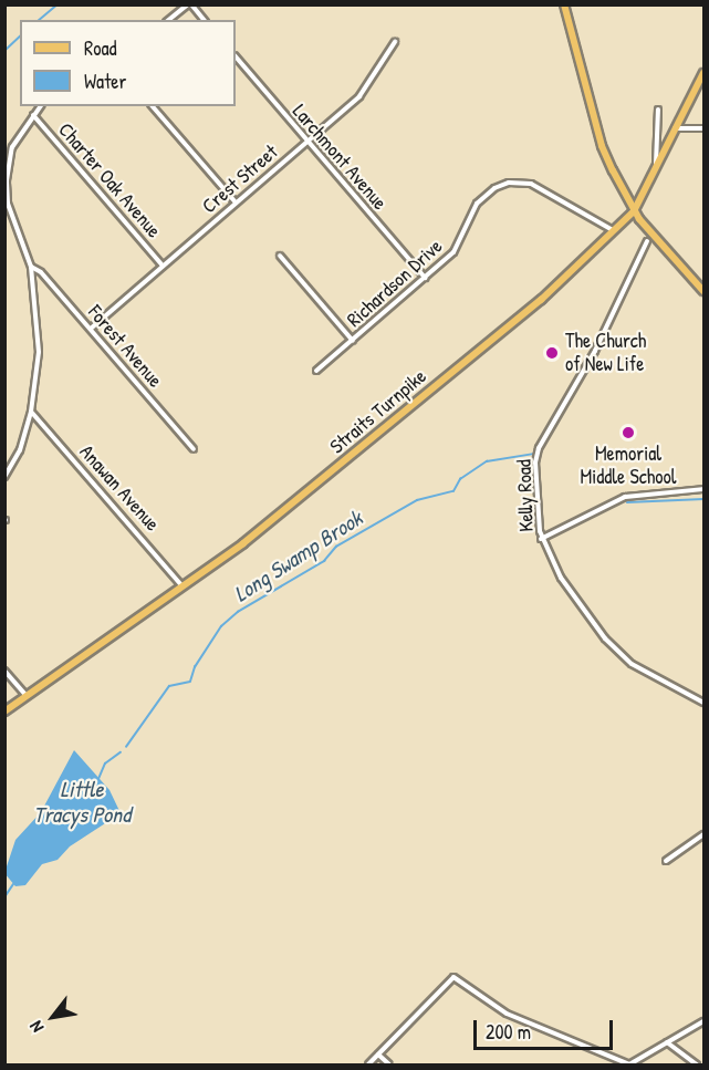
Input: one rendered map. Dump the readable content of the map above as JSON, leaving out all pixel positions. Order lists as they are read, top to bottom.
{
  "streets": {
    "main road": ["Straits Turnpike"],
    "street": [
      "Larchmont Avenue",
      "Crest Street",
      "Charter Oak Avenue",
      "Richardson Drive",
      "Forest Avenue",
      "Anawan Avenue",
      "Kelly Road"
    ]
  },
  "crossings": [
    ["Larchmont Avenue", "Crest Street"],
    ["Larchmont Avenue", "Richardson Drive"],
    ["Crest Street", "Charter Oak Avenue"],
    ["Crest Street", "Forest Avenue"],
    ["Richardson Drive", "Straits Turnpike"],
    ["Straits Turnpike", "Anawan Avenue"]
  ],
  "water": ["Long Swamp Brook", "Little Tracys Pond"],
  "places": ["The Church of New Life", "Memorial Middle School"],
  "legend": ["Road", "Water"],
  "scale_bar": "200 m",
  "north": "bottom left"
}
